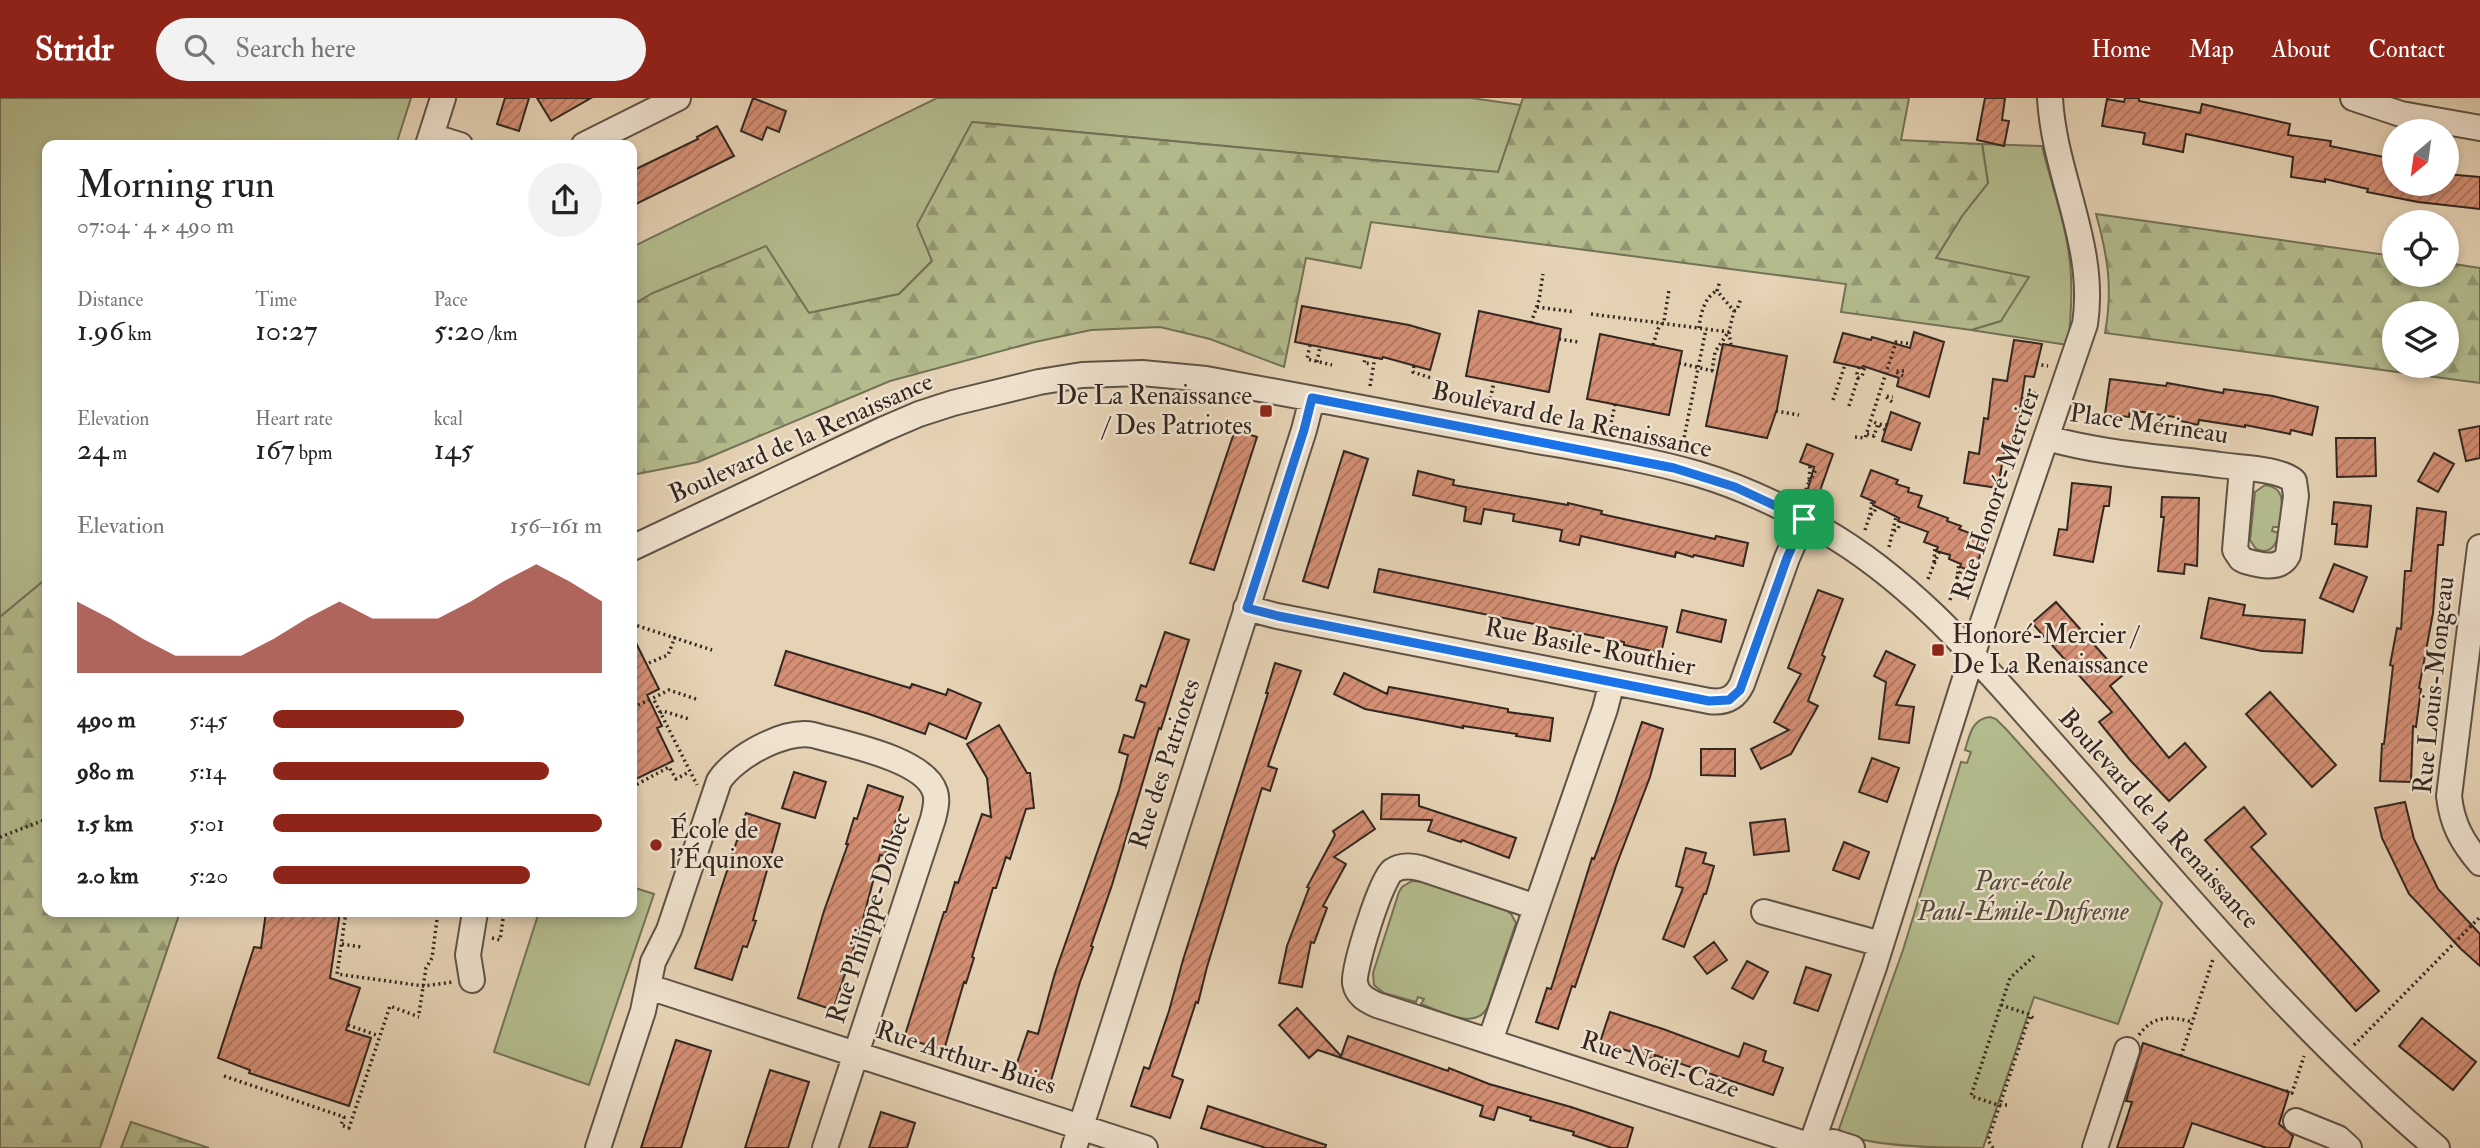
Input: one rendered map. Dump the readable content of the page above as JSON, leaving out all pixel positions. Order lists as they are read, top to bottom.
{
  "streets": {
    "street": [
      "Boulevard de la Renaissance",
      "Place Mérineau",
      "Rue Honoré-Mercier",
      "Rue Basile-Routhier",
      "Rue Louis-Mongeau",
      "Rue des Patriotes",
      "Rue Philippe-Dolbec",
      "Rue Arthur-Buies",
      "Rue Noël-Caze"
    ]
  },
  "crossings": [
    ["Boulevard de la Renaissance", "Rue Honoré-Mercier"],
    ["Boulevard de la Renaissance", "Rue Basile-Routhier"],
    ["Boulevard de la Renaissance", "Rue des Patriotes"],
    ["Place Mérineau", "Rue Honoré-Mercier"],
    ["Rue Honoré-Mercier", "Rue Noël-Caze"],
    ["Rue Basile-Routhier", "Rue des Patriotes"],
    ["Rue des Patriotes", "Rue Arthur-Buies"],
    ["Rue Philippe-Dolbec", "Rue Arthur-Buies"]
  ],
  "parks": ["Parc-école Paul-Émile-Dufresne"],
  "places": {
    "transit": ["De La Renaissance / Des Patriotes", "Honoré-Mercier / De La Renaissance"],
    "other": ["École de l'Équinoxe"]
  },
  "north": "bottom left",
  "page": {
    "header": "Stridr",
    "search": "Search here",
    "nav": [
      "Home",
      "Map",
      "About",
      "Contact"
    ],
    "heading": ["Morning run", "07:04 · 4 × 490 m"],
    "stats": [
      ["Distance", "1.96 km"],
      ["Time", "10:27"],
      ["Pace", "5:20 /km"],
      ["Elevation", "24 m"],
      ["Heart rate", "167 bpm"],
      ["kcal", "145"]
    ],
    "chart": ["Elevation", "156–161 m"],
    "list": [
      {
        "name": "490 m",
        "note": "5:45"
      },
      {
        "name": "980 m",
        "note": "5:14"
      },
      {
        "name": "1.5 km",
        "note": "5:01"
      },
      {
        "name": "2.0 km",
        "note": "5:20"
      }
    ]
  }
}
